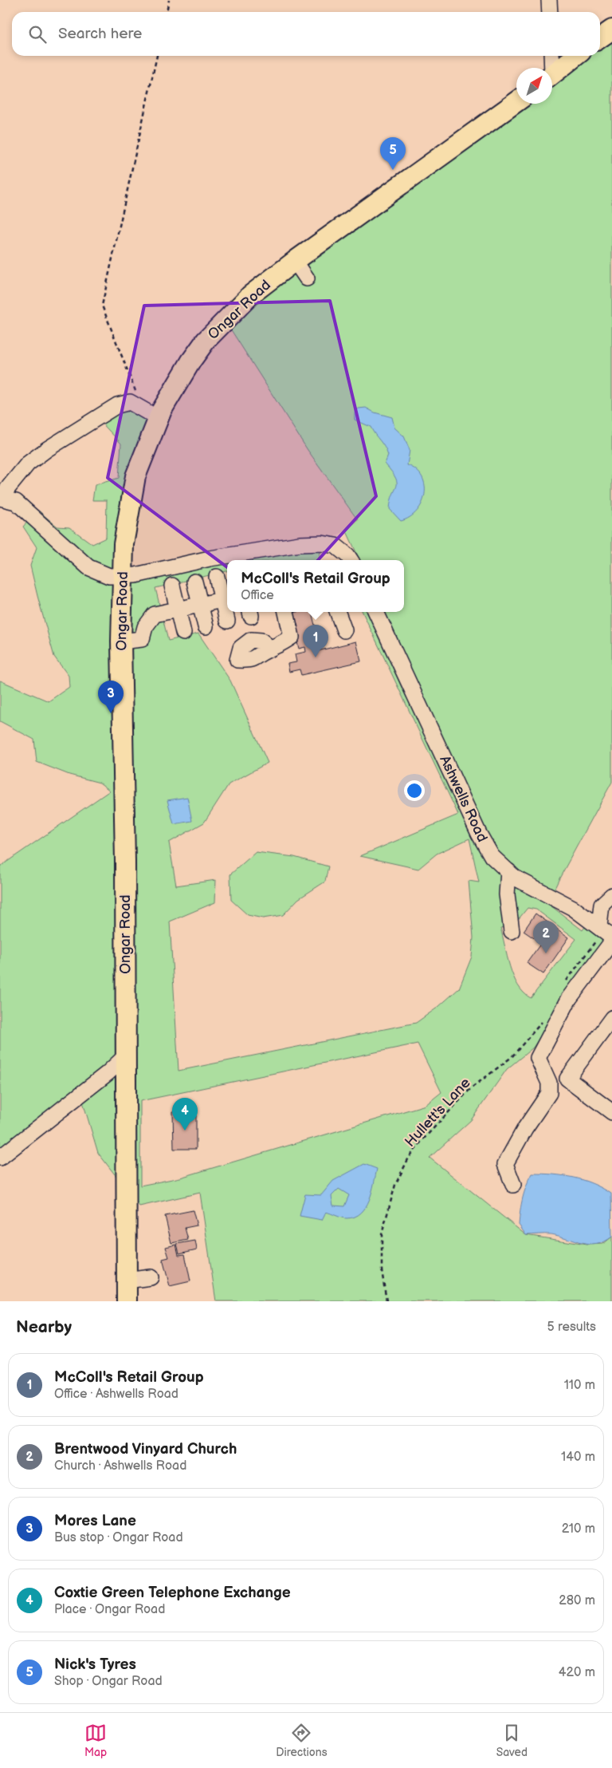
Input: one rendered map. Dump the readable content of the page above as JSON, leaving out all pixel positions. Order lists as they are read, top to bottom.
{
  "streets": {
    "main road": ["Ongar Road"],
    "street": ["Ashwells Road"],
    "path": ["Hullett's Lane"]
  },
  "north": "top right",
  "page": {
    "search": "Search here",
    "pins": [
      "5",
      "1",
      "3",
      "2",
      "4"
    ],
    "popup": ["McColl's Retail Group", "Office"],
    "heading": ["Nearby", "5 results"],
    "list": [
      {
        "mark": "1",
        "name": "McColl's Retail Group",
        "note": "Office · Ashwells Road",
        "value": "110 m"
      },
      {
        "mark": "2",
        "name": "Brentwood Vinyard Church",
        "note": "Church · Ashwells Road",
        "value": "140 m"
      },
      {
        "mark": "3",
        "name": "Mores Lane",
        "note": "Bus stop · Ongar Road",
        "value": "210 m"
      },
      {
        "mark": "4",
        "name": "Coxtie Green Telephone Exchange",
        "note": "Place · Ongar Road",
        "value": "280 m"
      },
      {
        "mark": "5",
        "name": "Nick's Tyres",
        "note": "Shop · Ongar Road",
        "value": "420 m"
      }
    ],
    "nav": ["Map", "Directions", "Saved"]
  }
}
